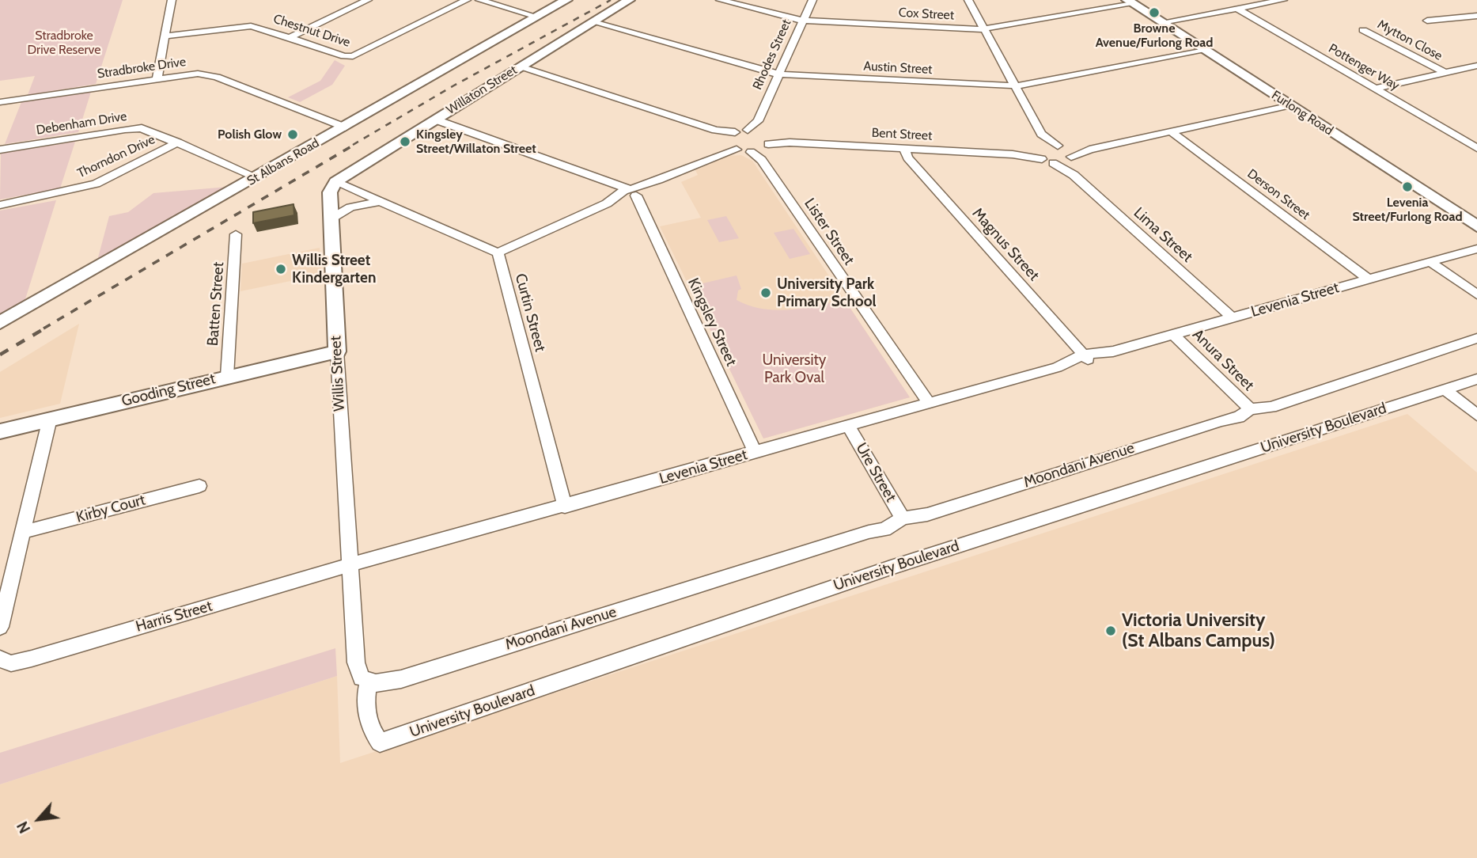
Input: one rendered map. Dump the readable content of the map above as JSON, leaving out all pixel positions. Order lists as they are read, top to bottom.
{
  "streets": {
    "main road": [
      "Willaton Street",
      "Furlong Road",
      "St Albans Road",
      "Willis Street",
      "Gooding Street"
    ],
    "street": [
      "Cox Street",
      "Chestnut Drive",
      "Mytton Close",
      "Rhodes Street",
      "Pottenger Way",
      "Stradbroke Drive",
      "Austin Street",
      "Debenham Drive",
      "Bent Street",
      "Thorndon Drive",
      "Derson Street",
      "Lister Street",
      "Lima Street",
      "Magnus Street",
      "Levenia Street",
      "Batten Street",
      "Curtin Street",
      "Kingsley Street",
      "Anura Street",
      "University Boulevard",
      "Moondani Avenue",
      "Ure Street",
      "Kirby Court",
      "Harris Street"
    ]
  },
  "crossings": [
    ["Cox Street", "Rhodes Street"],
    ["Cox Street", "Furlong Road"],
    ["Rhodes Street", "Austin Street"],
    ["Stradbroke Drive", "St Albans Road"],
    ["Austin Street", "Willaton Street"],
    ["Austin Street", "Furlong Road"],
    ["Willaton Street", "Willis Street"],
    ["Debenham Drive", "Thorndon Drive"],
    ["Debenham Drive", "St Albans Road"],
    ["Bent Street", "Lister Street"],
    ["Bent Street", "Lima Street"],
    ["Bent Street", "Magnus Street"],
    ["Derson Street", "Levenia Street"],
    ["Lister Street", "Levenia Street"],
    ["Lima Street", "Levenia Street"],
    ["Magnus Street", "Levenia Street"],
    ["Levenia Street", "Curtin Street"],
    ["Levenia Street", "Kingsley Street"],
    ["Levenia Street", "Anura Street"],
    ["Levenia Street", "Willis Street"],
    ["Levenia Street", "Ure Street"],
    ["Levenia Street", "Harris Street"],
    ["Batten Street", "Gooding Street"],
    ["Anura Street", "Moondani Avenue"],
    ["Willis Street", "Gooding Street"],
    ["Willis Street", "Harris Street"],
    ["University Boulevard", "Moondani Avenue"],
    ["Moondani Avenue", "Ure Street"]
  ],
  "parks": ["Stradbroke Drive Reserve", "University Park Oval"],
  "places": [
    "Browne Avenue/Furlong Road",
    "Polish Glow",
    "Kingsley Street/Willaton Street",
    "Levenia Street/Furlong Road",
    "Willis Street Kindergarten",
    "University Park Primary School",
    "Victoria University (St Albans Campus)"
  ],
  "north": "bottom left"
}
